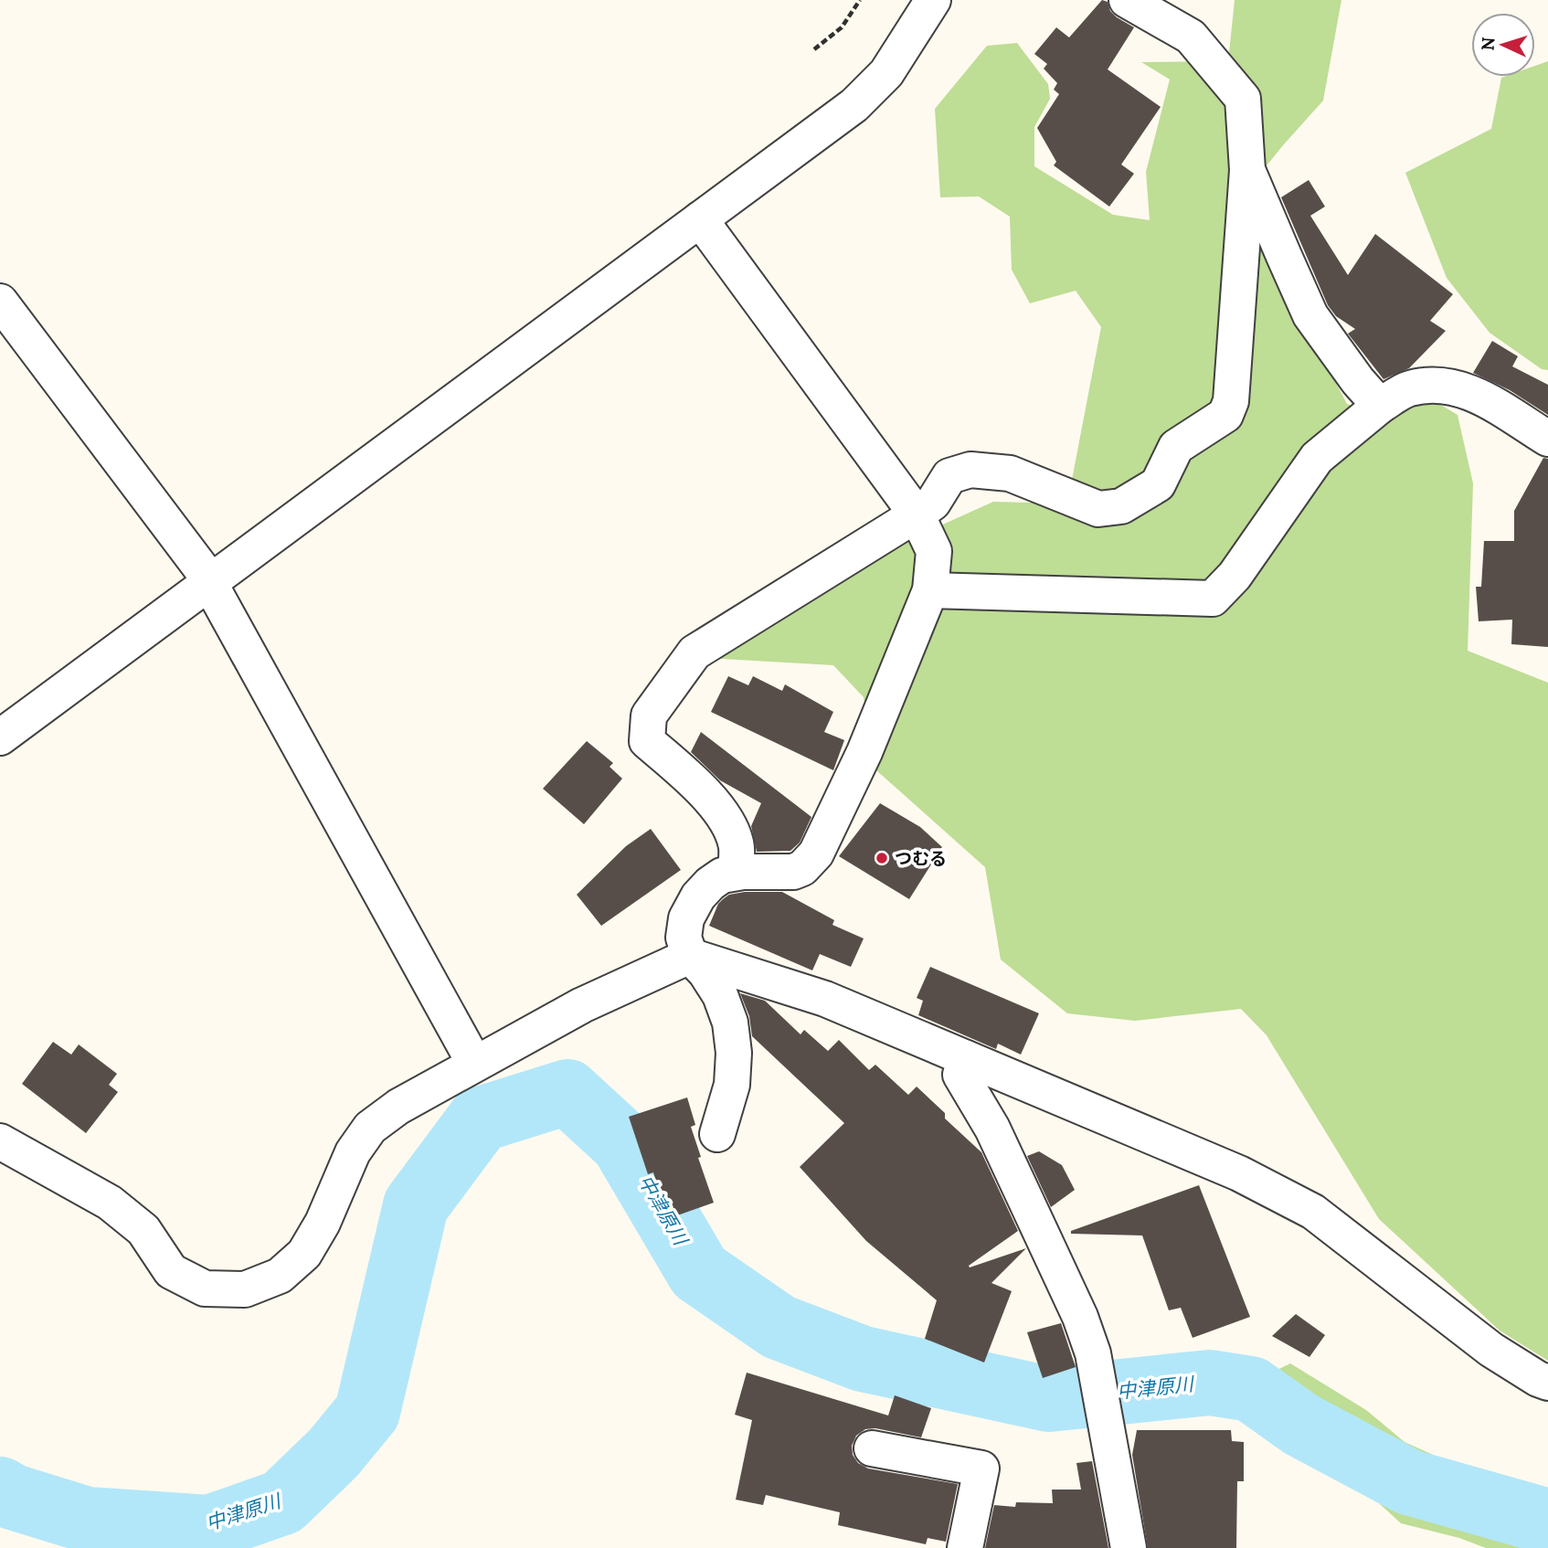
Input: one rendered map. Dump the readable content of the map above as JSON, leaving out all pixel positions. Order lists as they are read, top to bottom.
{
  "water": ["中津原川"],
  "places": ["つむる"],
  "north": "left"
}
